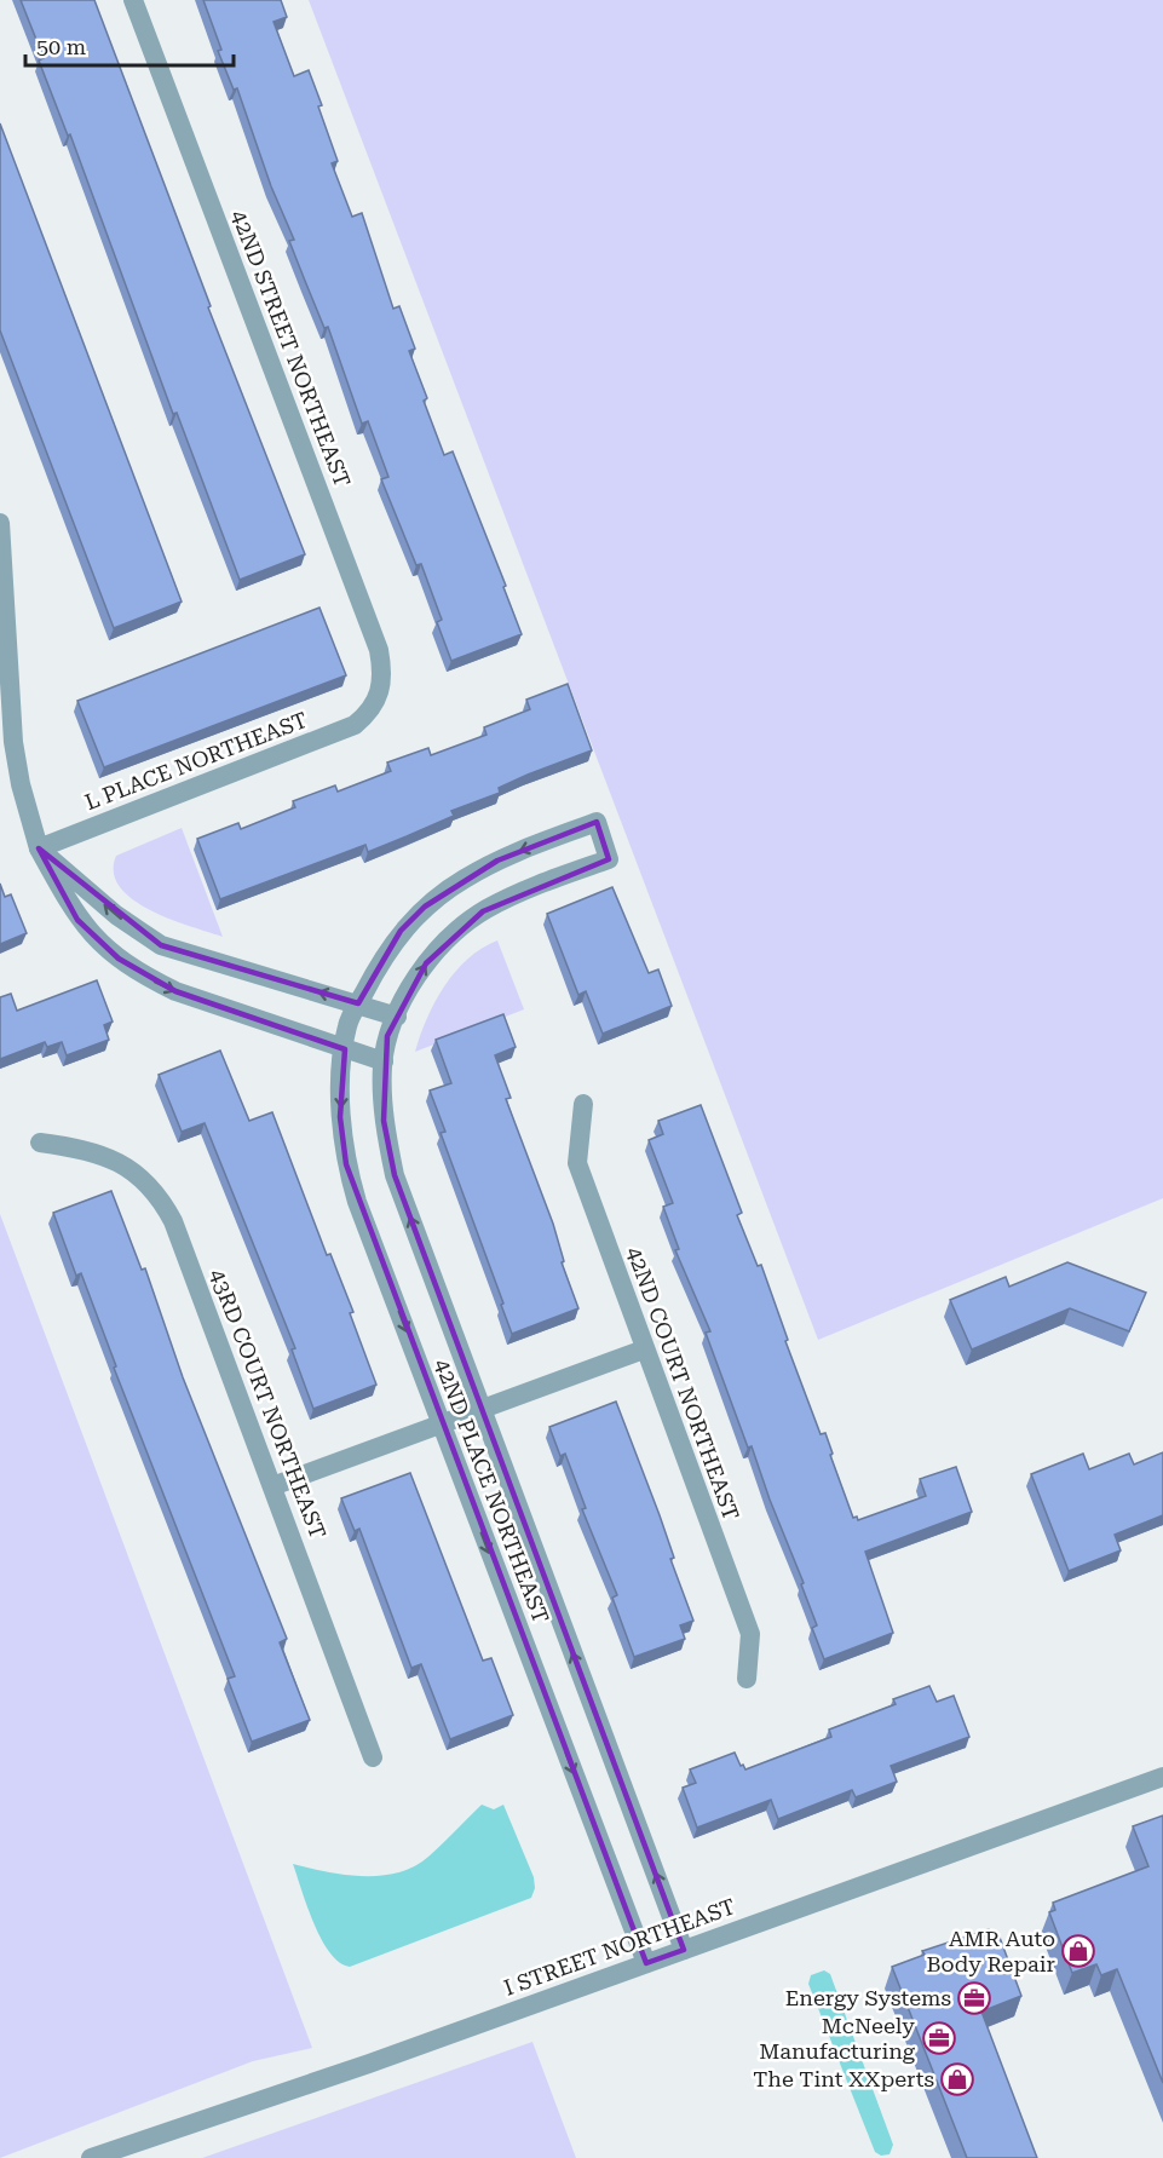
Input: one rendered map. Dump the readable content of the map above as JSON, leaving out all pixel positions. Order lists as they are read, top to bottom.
{
  "streets": {
    "street": [
      "42ND STREET NORTHEAST",
      "L PLACE NORTHEAST",
      "42ND COURT NORTHEAST",
      "43RD COURT NORTHEAST",
      "42ND PLACE NORTHEAST",
      "I STREET NORTHEAST"
    ]
  },
  "crossings": [
    ["42ND STREET NORTHEAST", "L PLACE NORTHEAST"],
    ["42ND PLACE NORTHEAST", "I STREET NORTHEAST"]
  ],
  "places": {
    "shop": ["AMR Auto Body Repair", "The Tint XXperts"],
    "office": ["Energy Systems", "McNeely Manufacturing"]
  },
  "scale_bar": "50 m"
}
